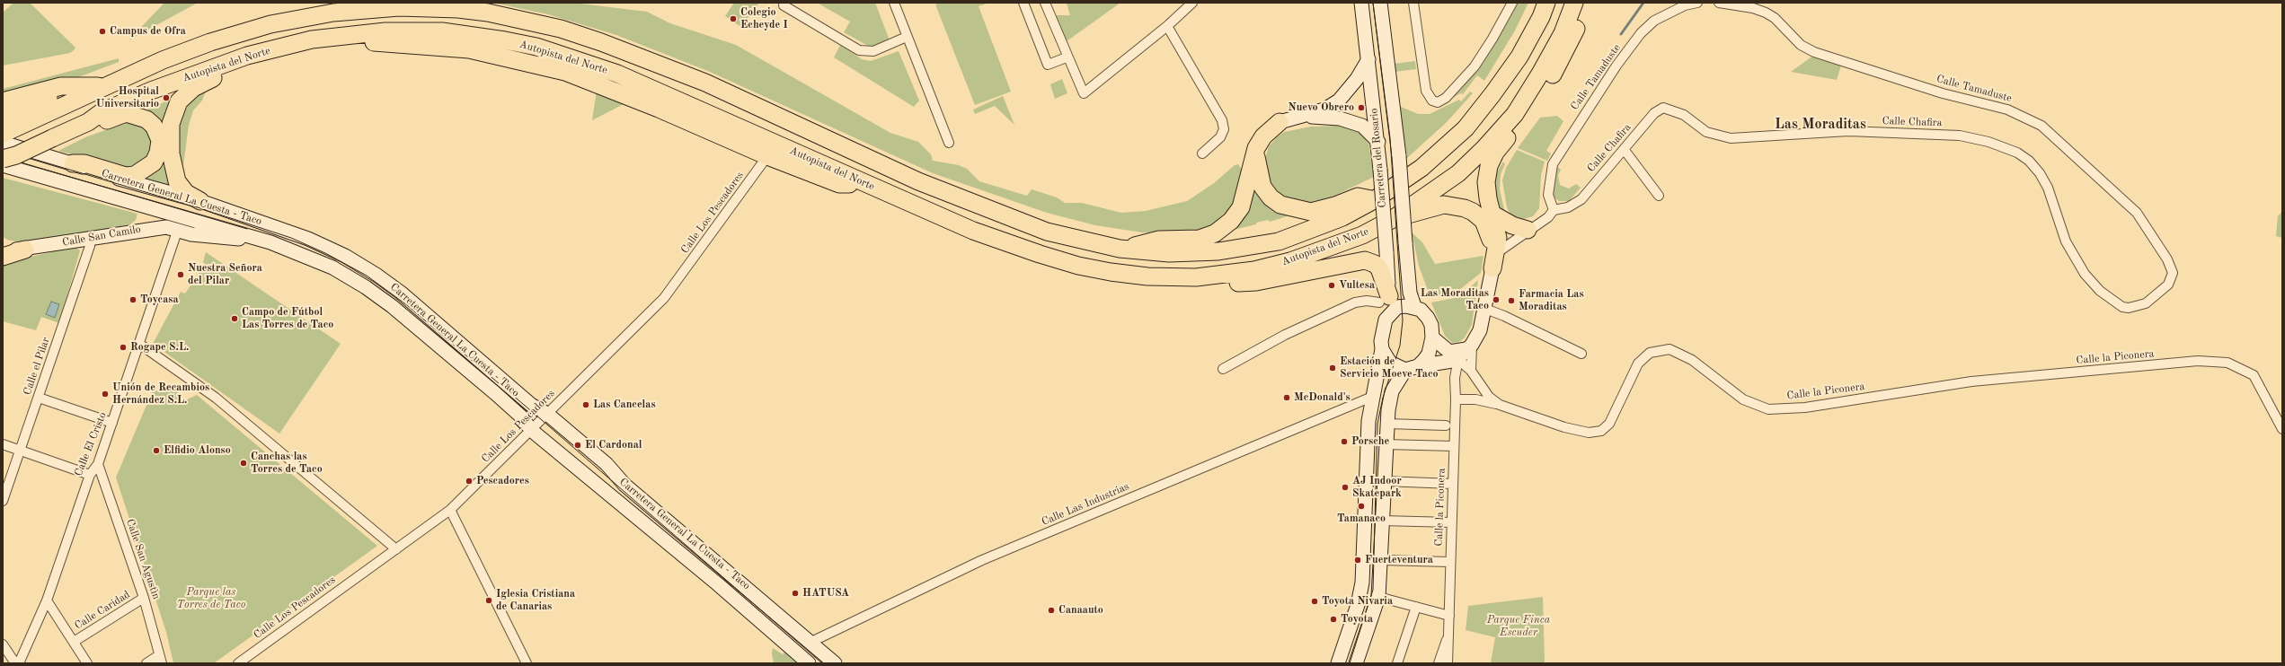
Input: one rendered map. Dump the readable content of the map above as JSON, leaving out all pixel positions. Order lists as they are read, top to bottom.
{
  "streets": {
    "highway": ["Autopista del Norte"],
    "main road": ["Carretera del Rosario", "Carretera General La Cuesta - Taco", "Calle San Camilo"],
    "street": [
      "Calle Tamaduste",
      "Calle Chafira",
      "Calle Los Pescadores",
      "Calle la Piconera",
      "Calle el Pilar",
      "Calle El Cristo",
      "Calle Las Industrias",
      "Calle San Agustìn",
      "Calle Caridad"
    ]
  },
  "crossings": [
    ["Autopista del Norte", "Carretera General La Cuesta - Taco"],
    ["Calle Tamaduste", "Calle Chafira"],
    ["Carretera General La Cuesta - Taco", "Calle Los Pescadores"],
    ["Carretera General La Cuesta - Taco", "Calle San Camilo"],
    ["Carretera General La Cuesta - Taco", "Calle Las Industrias"],
    ["Calle San Camilo", "Calle el Pilar"],
    ["Calle San Camilo", "Calle El Cristo"],
    ["Calle El Cristo", "Calle San Agustìn"],
    ["Calle San Agustìn", "Calle Caridad"]
  ],
  "districts": ["Las Moraditas"],
  "parks": ["Parque las Torres de Taco", "Parque Finca Escuder"],
  "places": [
    "Colegio Echeyde I",
    "Campus de Ofra",
    "Hospital Universitario",
    "Nuevo Obrero",
    "Nuestra Señora del Pilar",
    "Vultesa",
    "Toycasa",
    "Las Moraditas Taco",
    "Farmacia Las Moraditas",
    "Campo de Fútbol Las Torres de Taco",
    "Rogape S.L.",
    "Estación de Servicio Moeve Taco",
    "Unión de Recambios Hernández S.L.",
    "McDonald's",
    "Las Cancelas",
    "Porsche",
    "El Cardonal",
    "Elfidio Alonso",
    "Canchas las Torres de Taco",
    "Pescadores",
    "AJ Indoor Skatepark",
    "Tamanaco",
    "Fuerteventura",
    "HATUSA",
    "Iglesia Cristiana de Canarias",
    "Toyota Nivaria",
    "Canaauto",
    "Toyota"
  ]
}
